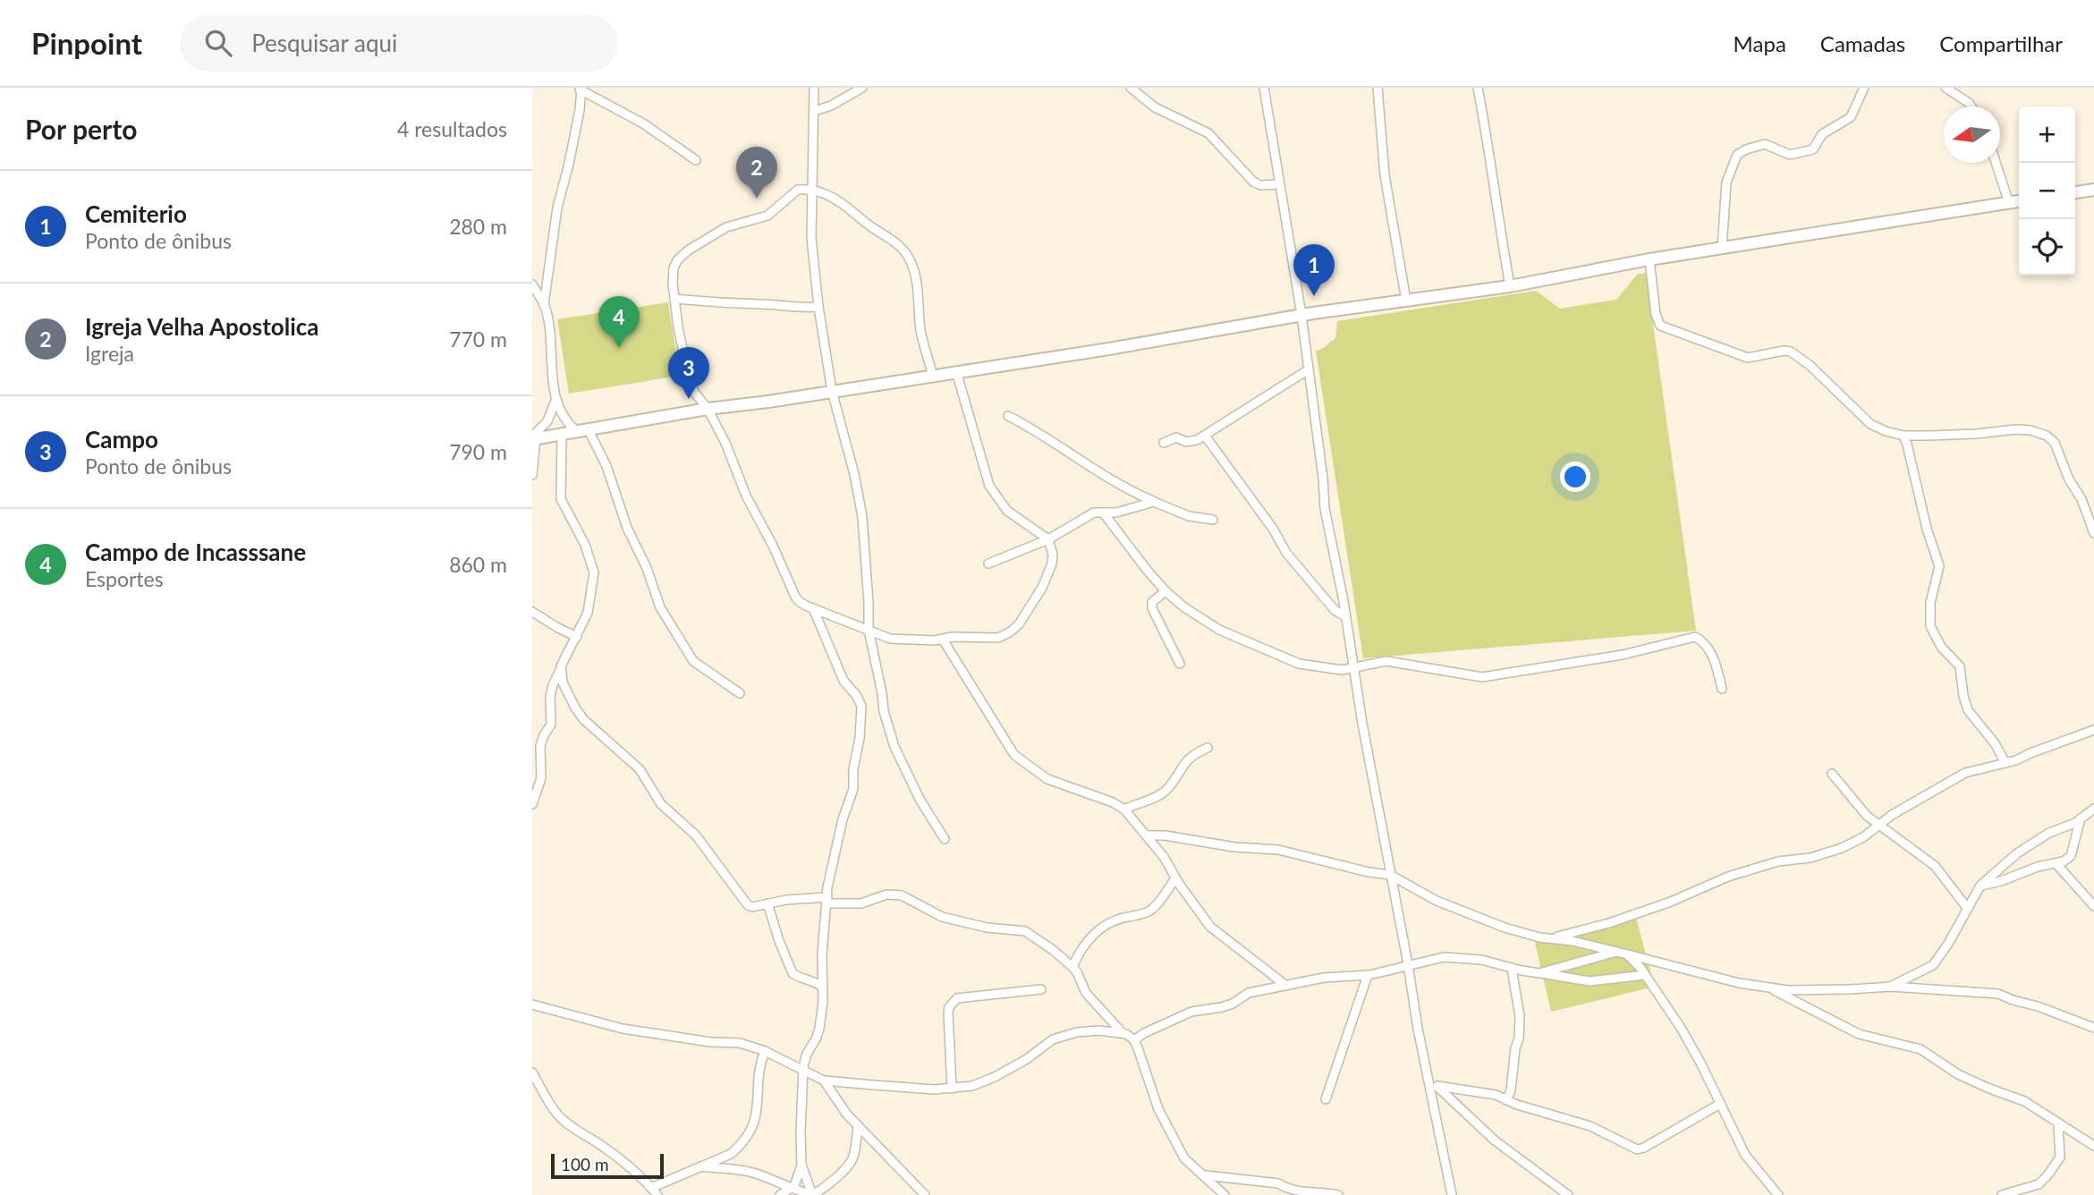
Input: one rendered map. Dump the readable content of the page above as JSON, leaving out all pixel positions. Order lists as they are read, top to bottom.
{
  "scale_bar": "100 m",
  "north": "left",
  "page": {
    "header": "Pinpoint",
    "search": "Pesquisar aqui",
    "nav": ["Mapa", "Camadas", "Compartilhar"],
    "heading": ["Por perto", "4 resultados"],
    "map_buttons": ["+", "−"],
    "pins": [
      "2",
      "1",
      "4",
      "3"
    ],
    "list": [
      {
        "mark": "1",
        "name": "Cemiterio",
        "note": "Ponto de ônibus",
        "value": "280 m"
      },
      {
        "mark": "2",
        "name": "Igreja Velha Apostolica",
        "note": "Igreja",
        "value": "770 m"
      },
      {
        "mark": "3",
        "name": "Campo",
        "note": "Ponto de ônibus",
        "value": "790 m"
      },
      {
        "mark": "4",
        "name": "Campo de Incasssane",
        "note": "Esportes",
        "value": "860 m"
      }
    ],
    "scale": "100 m"
  }
}
